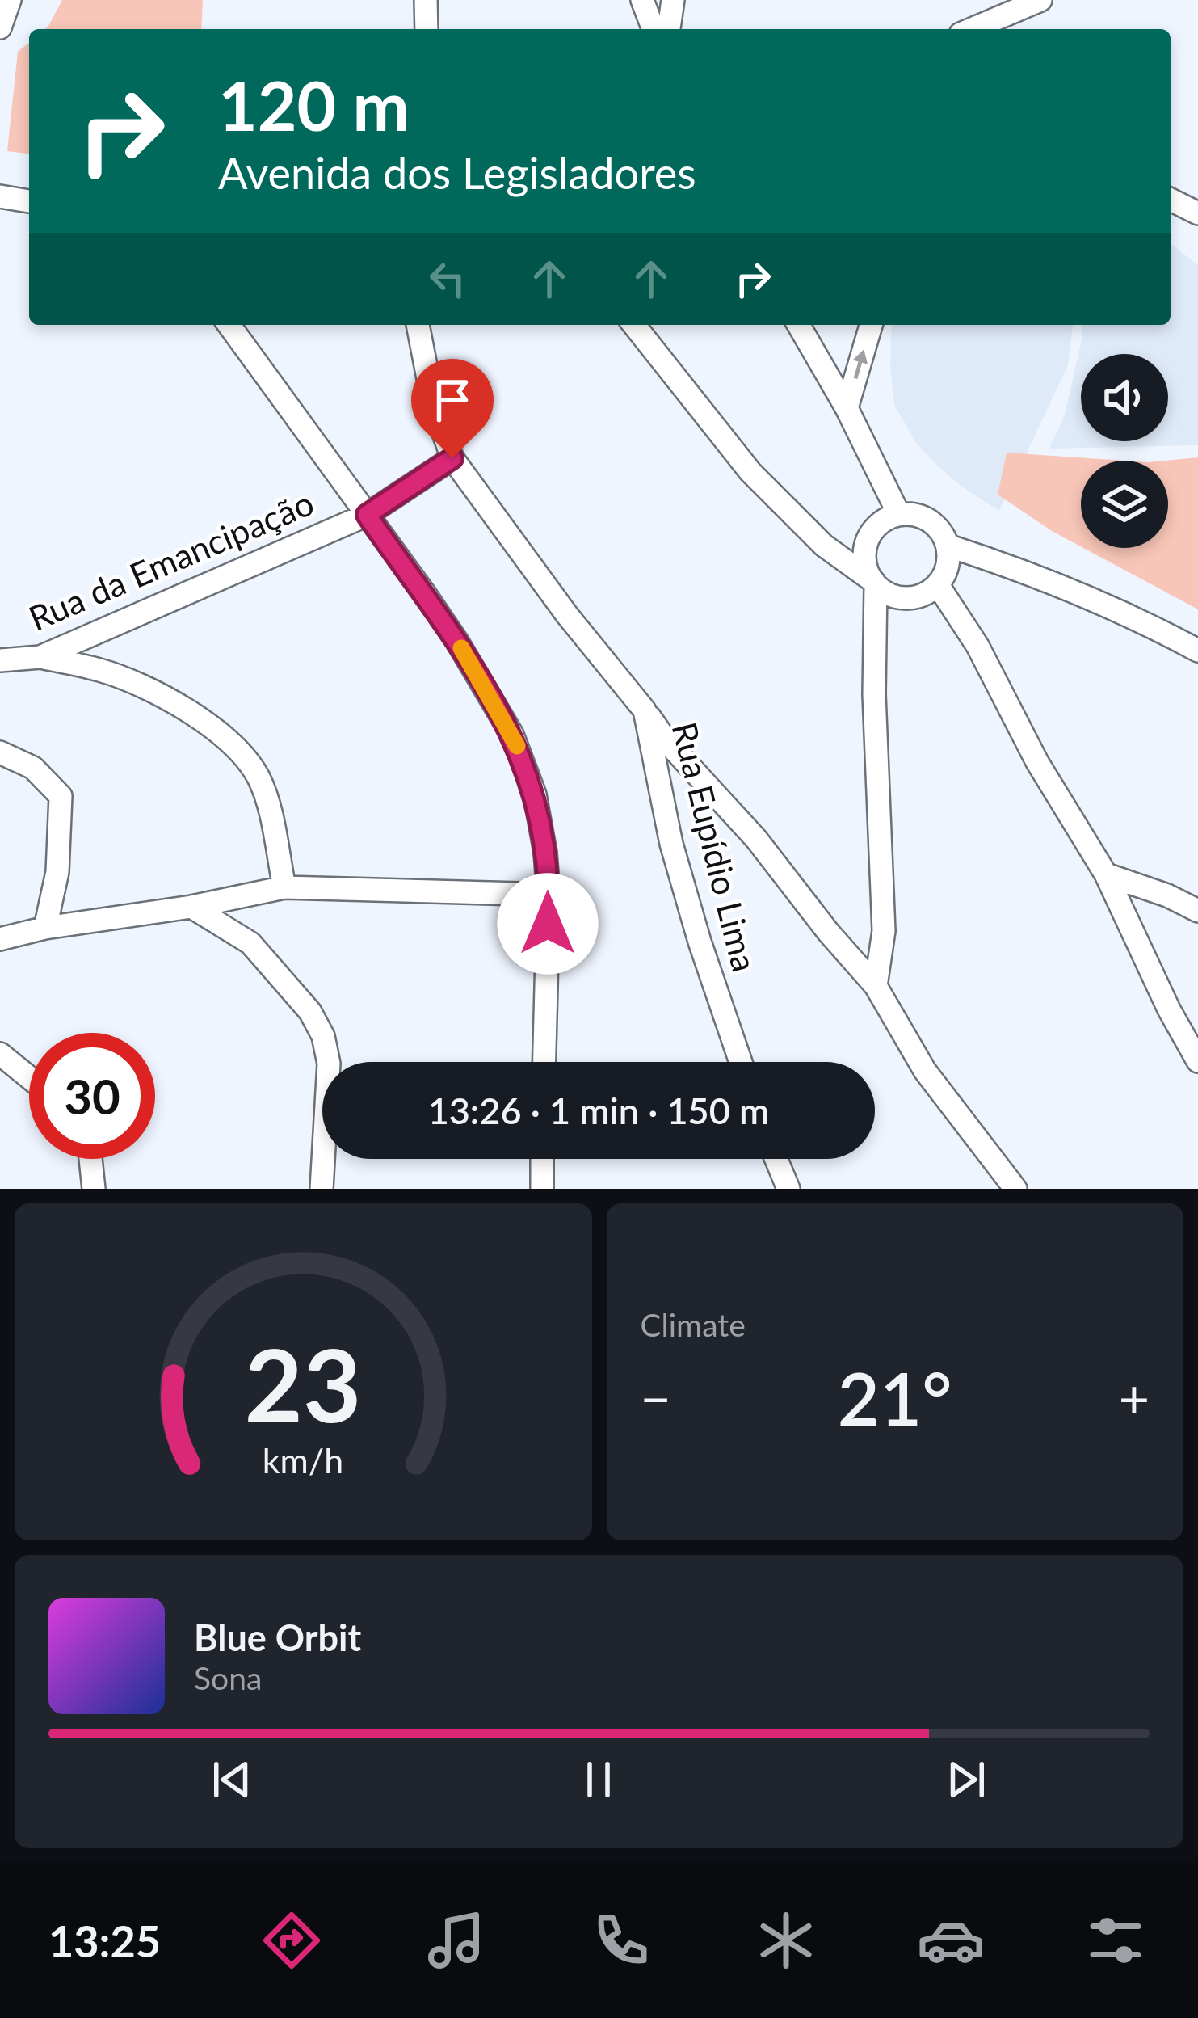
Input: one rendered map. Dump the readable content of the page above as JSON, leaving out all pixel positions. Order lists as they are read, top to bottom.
{
  "streets": {
    "street": ["Rua da Emancipação", "Rua Eupídio Lima"]
  },
  "crossings": [
    ["Rua da Emancipação", "Rua Eupídio Lima"]
  ],
  "page": {
    "turn": ["120 m", "Avenida dos Legisladores"],
    "limit": "30",
    "trip": "13:26 · 1 min · 150 m",
    "tile": "Climate",
    "heat": ["−", "21°", "+"],
    "song": ["Blue Orbit", "Sona"],
    "tabs": "13:25",
    "gauge": ["23", "km/h"]
  }
}
